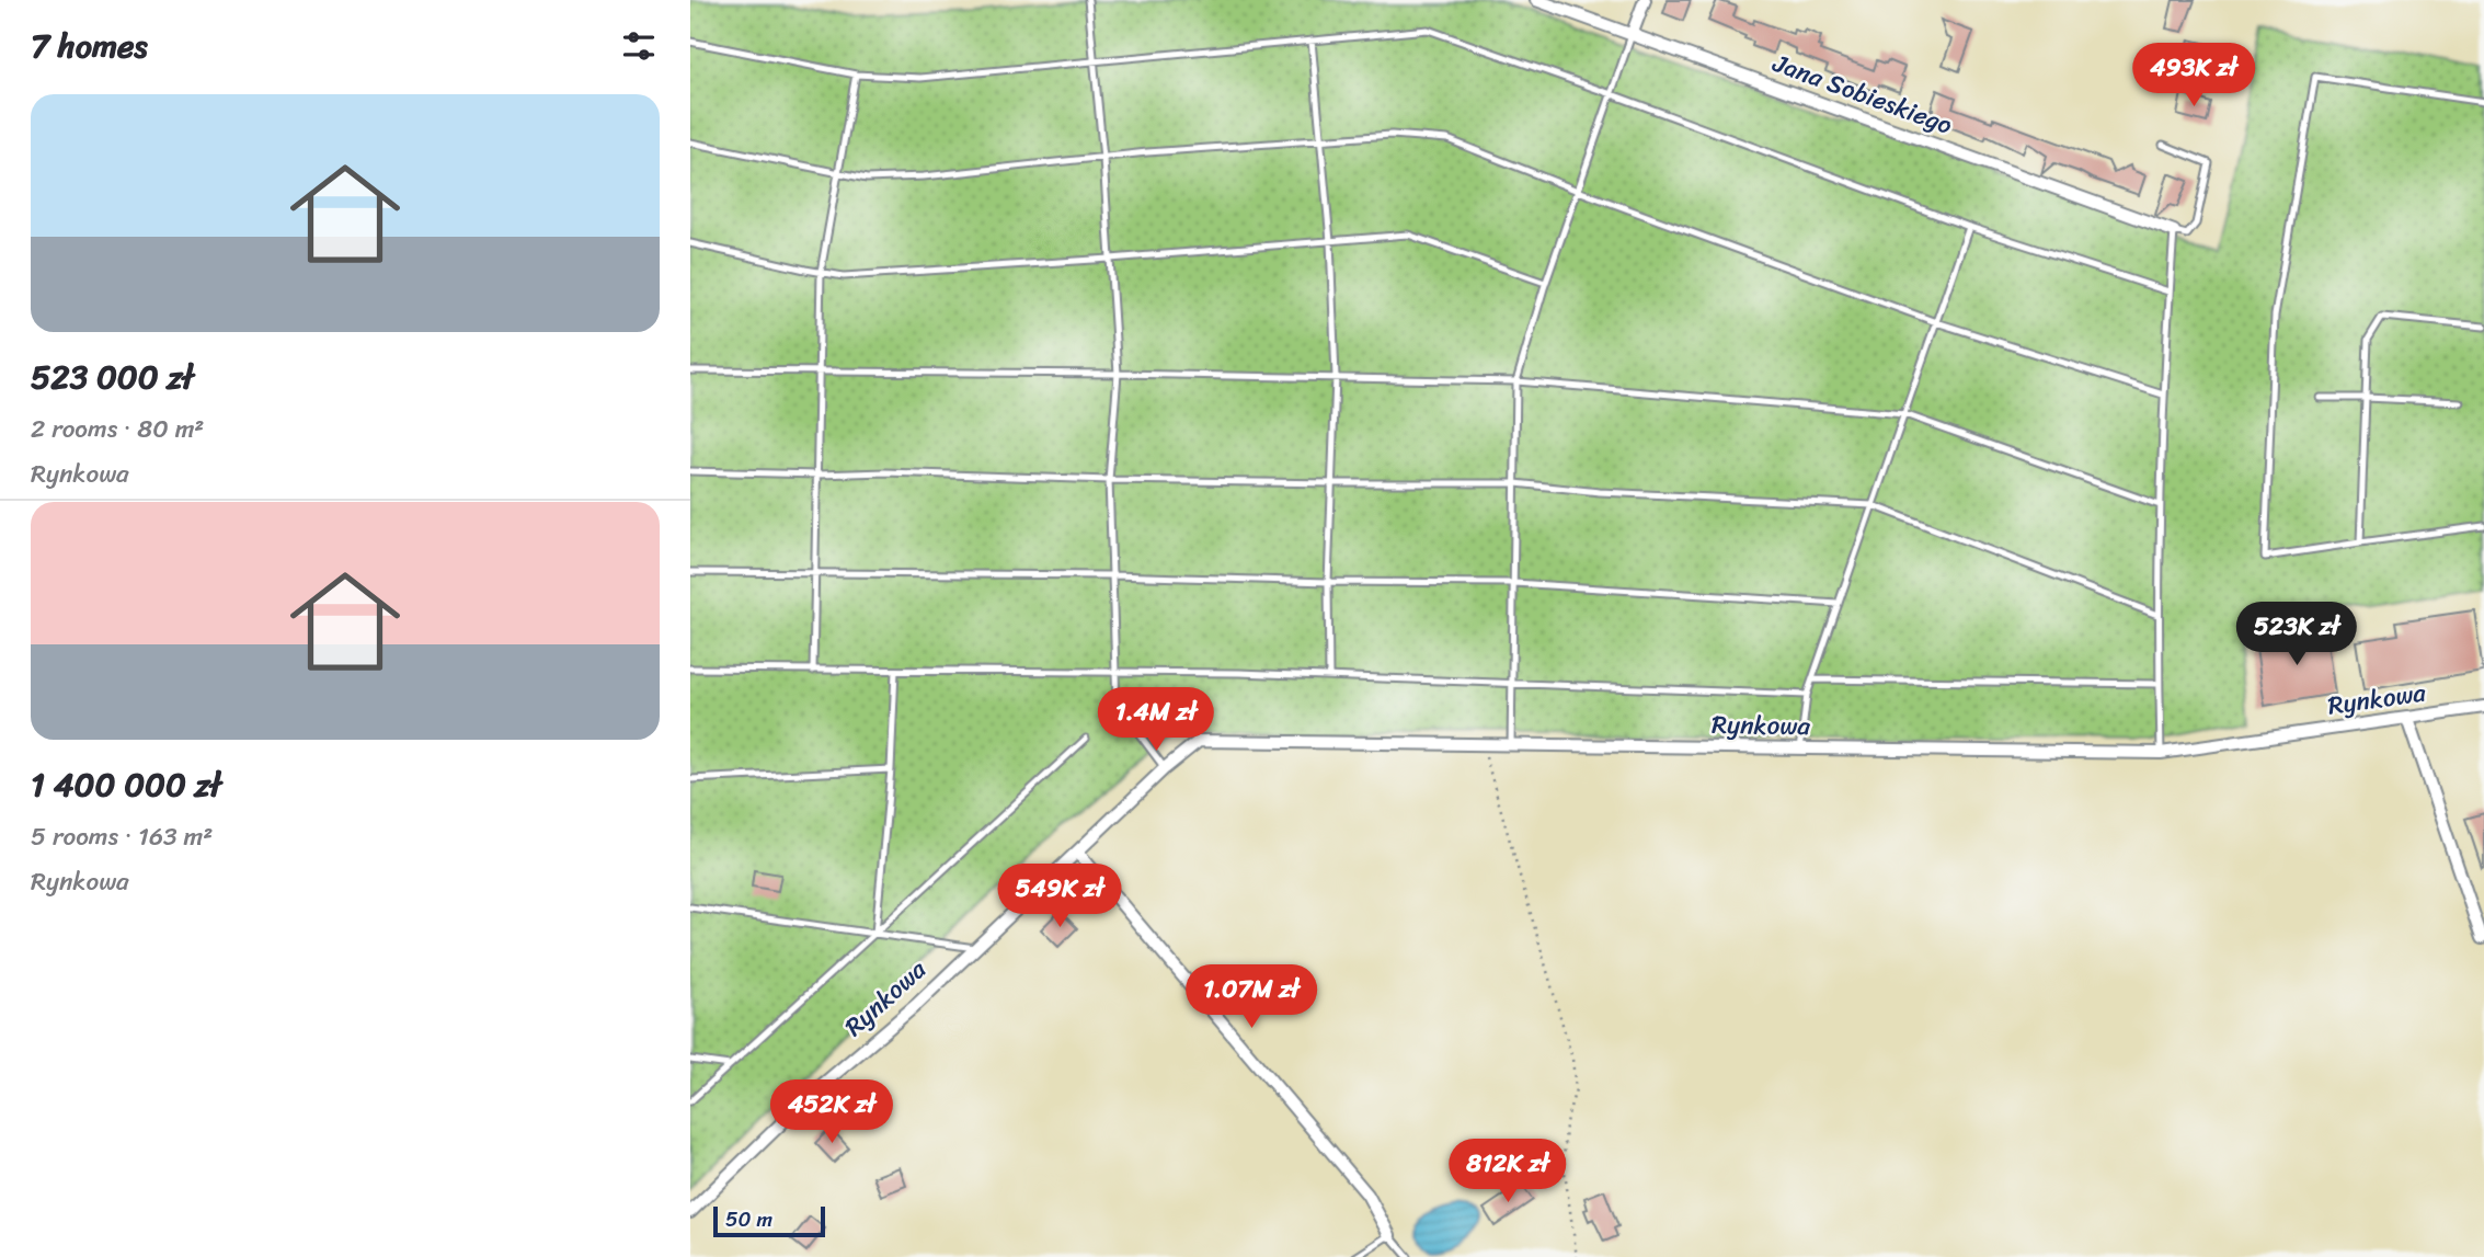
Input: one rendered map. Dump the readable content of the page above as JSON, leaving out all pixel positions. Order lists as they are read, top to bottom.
{
  "streets": {
    "street": ["Jana Sobieskiego", "Rynkowa"]
  },
  "scale_bar": "50 m",
  "page": {
    "heading": "7 homes",
    "price": [
      "493K zł",
      "523K zł",
      "1.4M zł",
      "549K zł",
      "1.07M zł",
      "452K zł",
      "812K zł"
    ],
    "list": [
      {
        "name": "523 000 zł",
        "note": "2 rooms · 80 m² · Rynkowa"
      },
      {
        "name": "1 400 000 zł",
        "note": "5 rooms · 163 m² · Rynkowa"
      }
    ],
    "scale": "50 m"
  }
}
